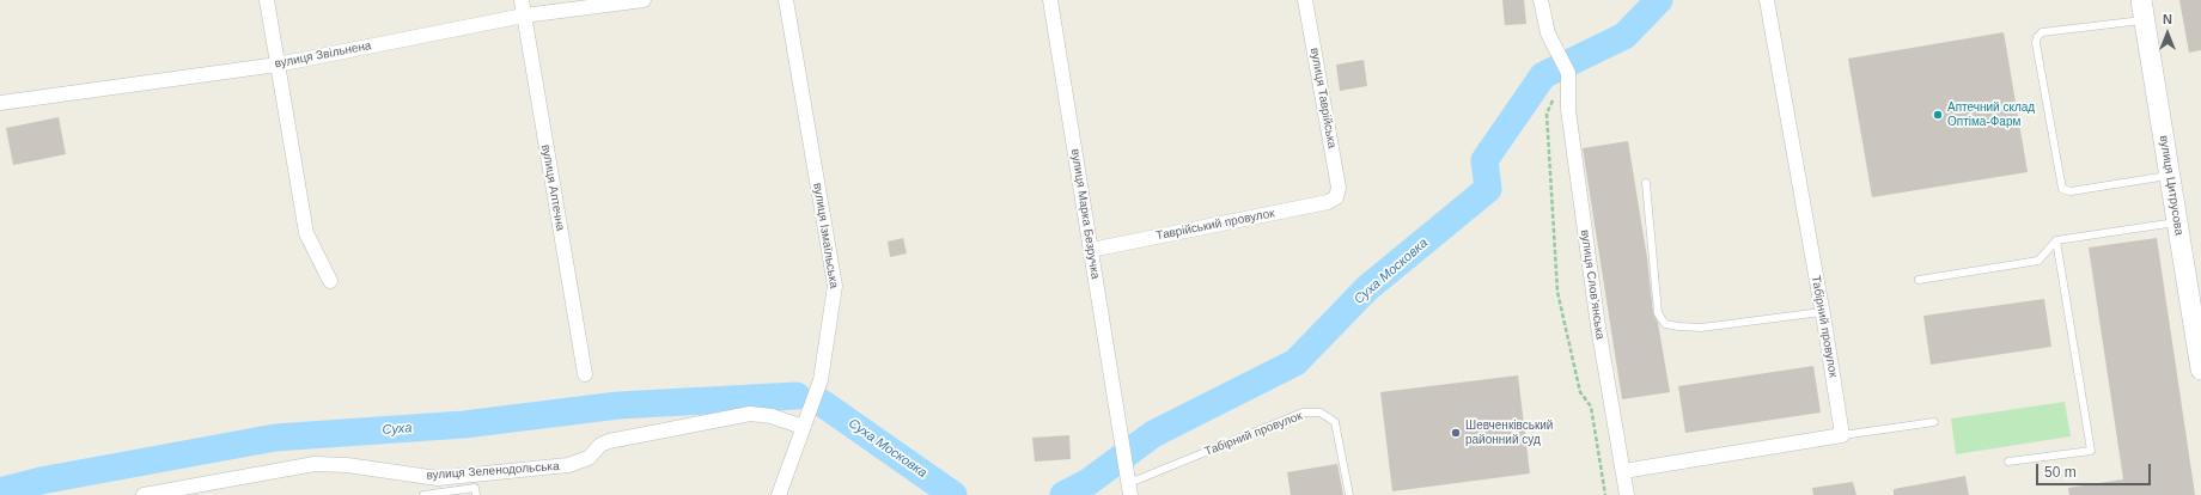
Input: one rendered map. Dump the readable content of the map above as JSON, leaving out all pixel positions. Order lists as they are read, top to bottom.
{
  "streets": {
    "street": [
      "вулиця Звільнена",
      "вулиця Таврійська",
      "вулиця Цитрусова",
      "вулиця Аптечна",
      "вулиця Марка Безручка",
      "Таврійський провулок",
      "вулиця Ізмаїльська",
      "вулиця Слов’янська",
      "Табірний провулок",
      "вулиця Зеленодольська"
    ]
  },
  "crossings": [
    ["вулиця Звільнена", "вулиця Аптечна"],
    ["вулиця Таврійська", "Таврійський провулок"],
    ["вулиця Марка Безручка", "Таврійський провулок"],
    ["вулиця Марка Безручка", "Табірний провулок"],
    ["вулиця Ізмаїльська", "вулиця Зеленодольська"]
  ],
  "water": ["Суха Московка", "Суха"],
  "places": ["Аптечний склад Оптіма-Фарм", "Шевченківський районний суд"],
  "scale_bar": "50 m",
  "north": "top"
}
